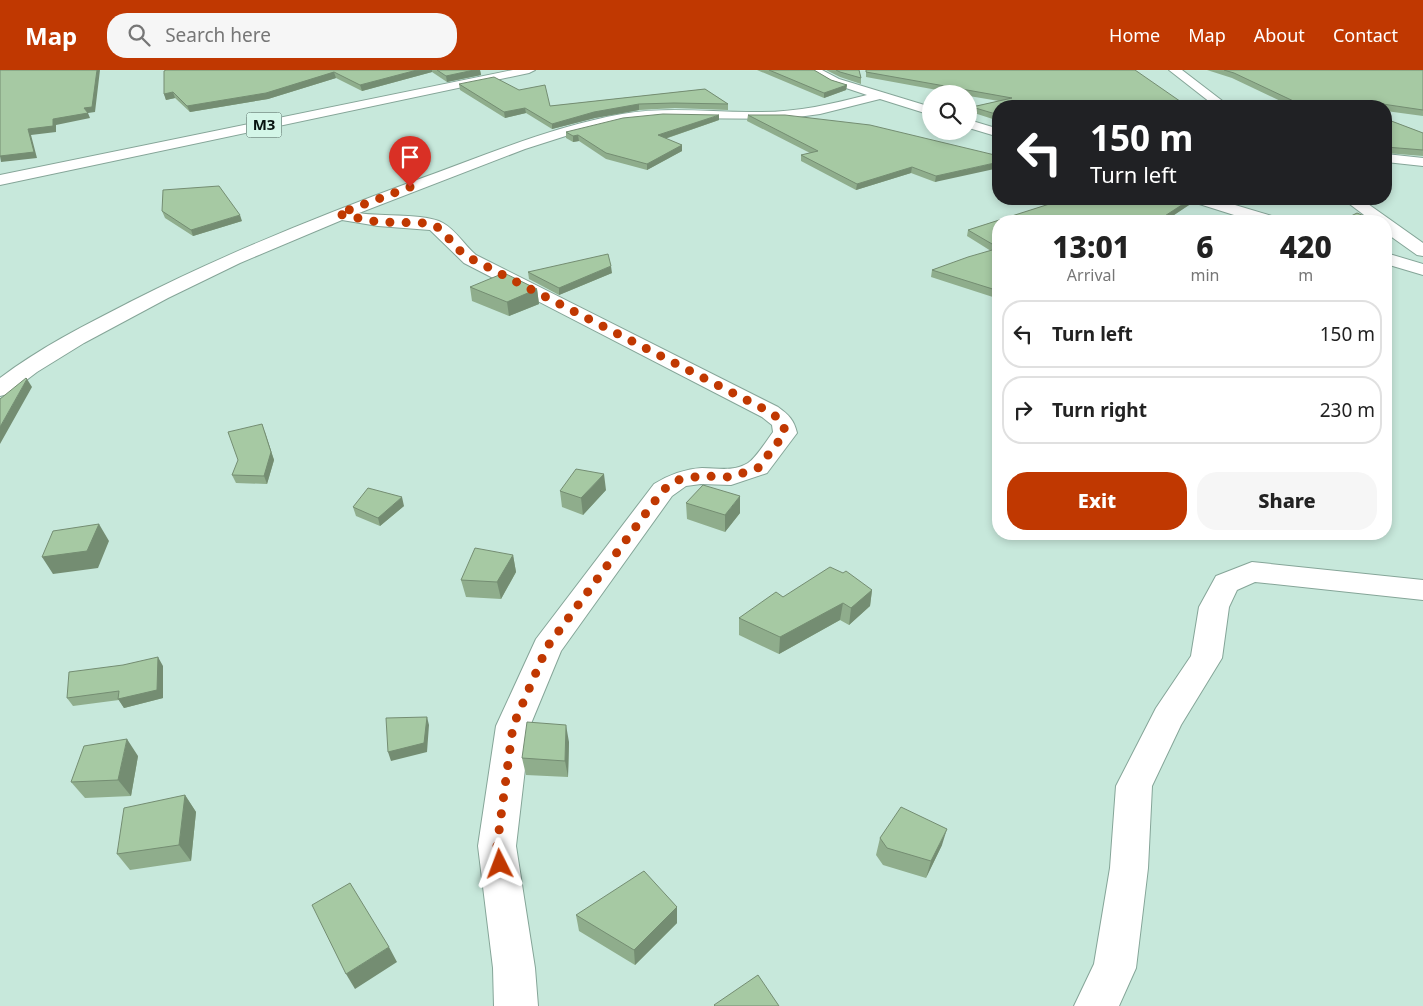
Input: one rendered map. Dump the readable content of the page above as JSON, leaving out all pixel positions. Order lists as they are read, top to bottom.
{
  "streets": {
    "street": ["M3"]
  },
  "page": {
    "header": "Map",
    "search": "Search here",
    "nav": [
      "Home",
      "Map",
      "About",
      "Contact"
    ],
    "turn": ["150 m", "Turn left"],
    "eta": [
      "13:01",
      "Arrival",
      "6",
      "min",
      "420",
      "m"
    ],
    "list": [
      {
        "name": "Turn left",
        "value": "150 m"
      },
      {
        "name": "Turn right",
        "value": "230 m"
      }
    ],
    "buttons": ["Exit", "Share"]
  }
}
